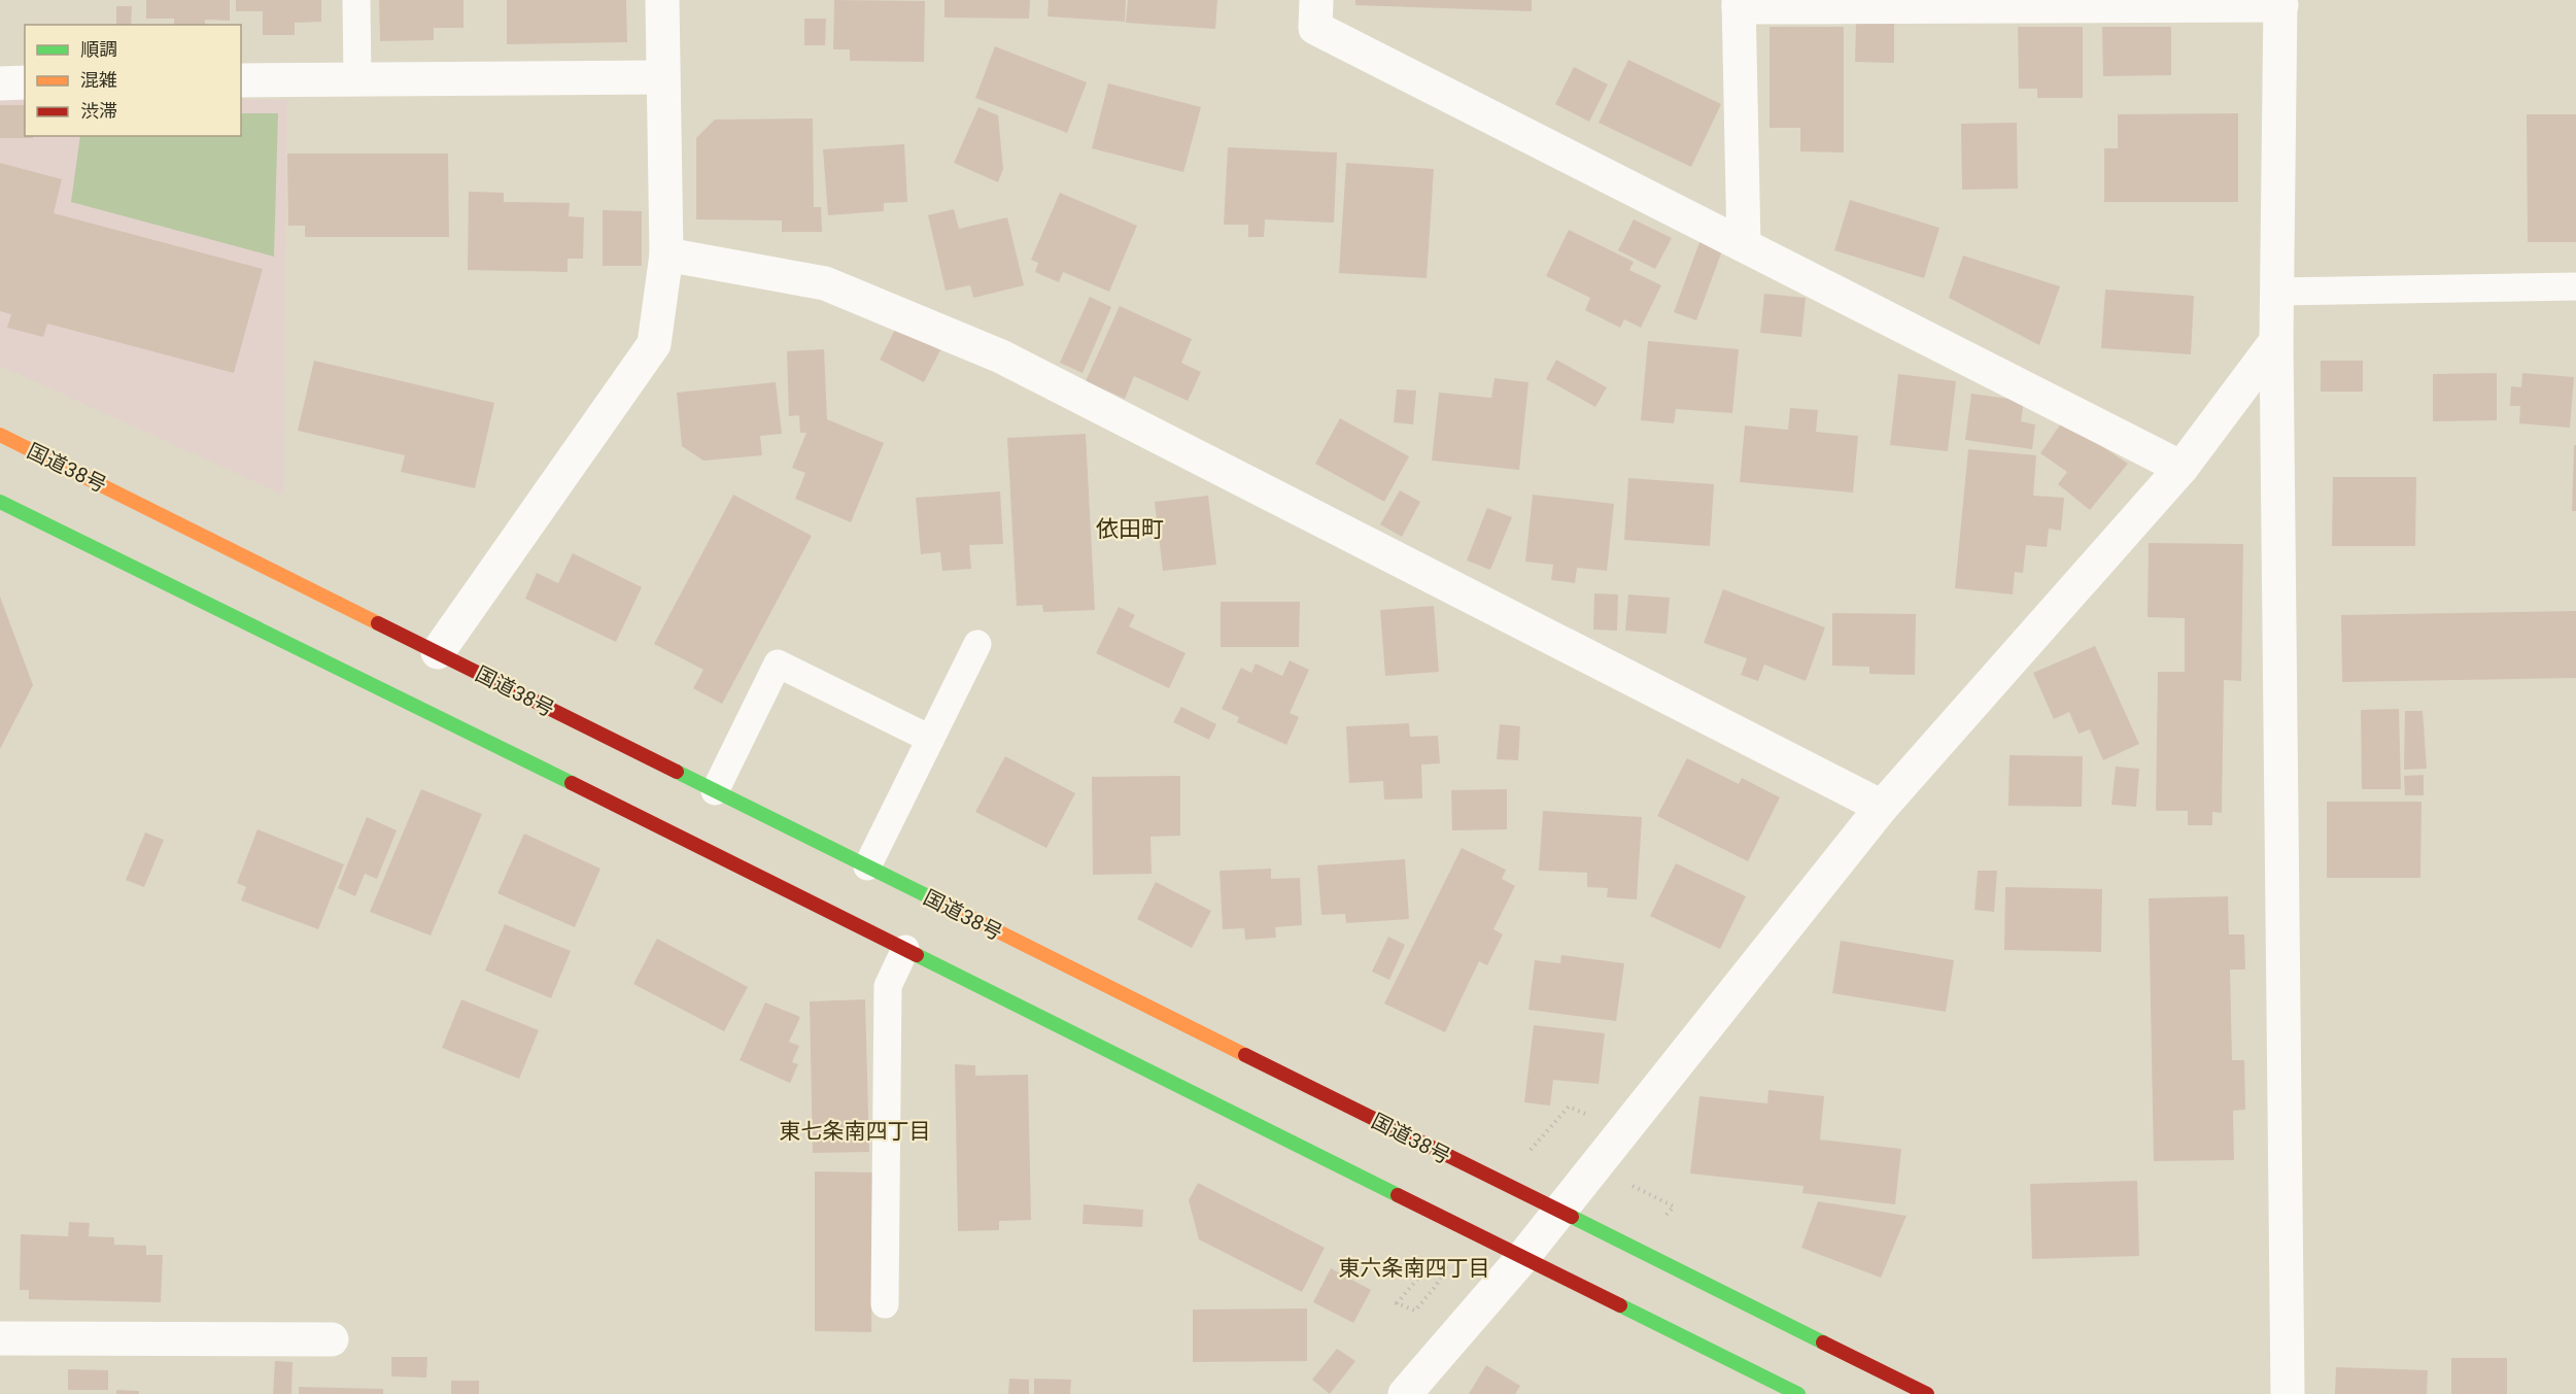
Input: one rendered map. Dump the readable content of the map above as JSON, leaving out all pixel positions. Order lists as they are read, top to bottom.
{
  "streets": {
    "highway": ["国道38号"]
  },
  "districts": ["依田町", "東七条南四丁目", "東六条南四丁目"],
  "legend": ["順調", "混雑", "渋滞"]
}
